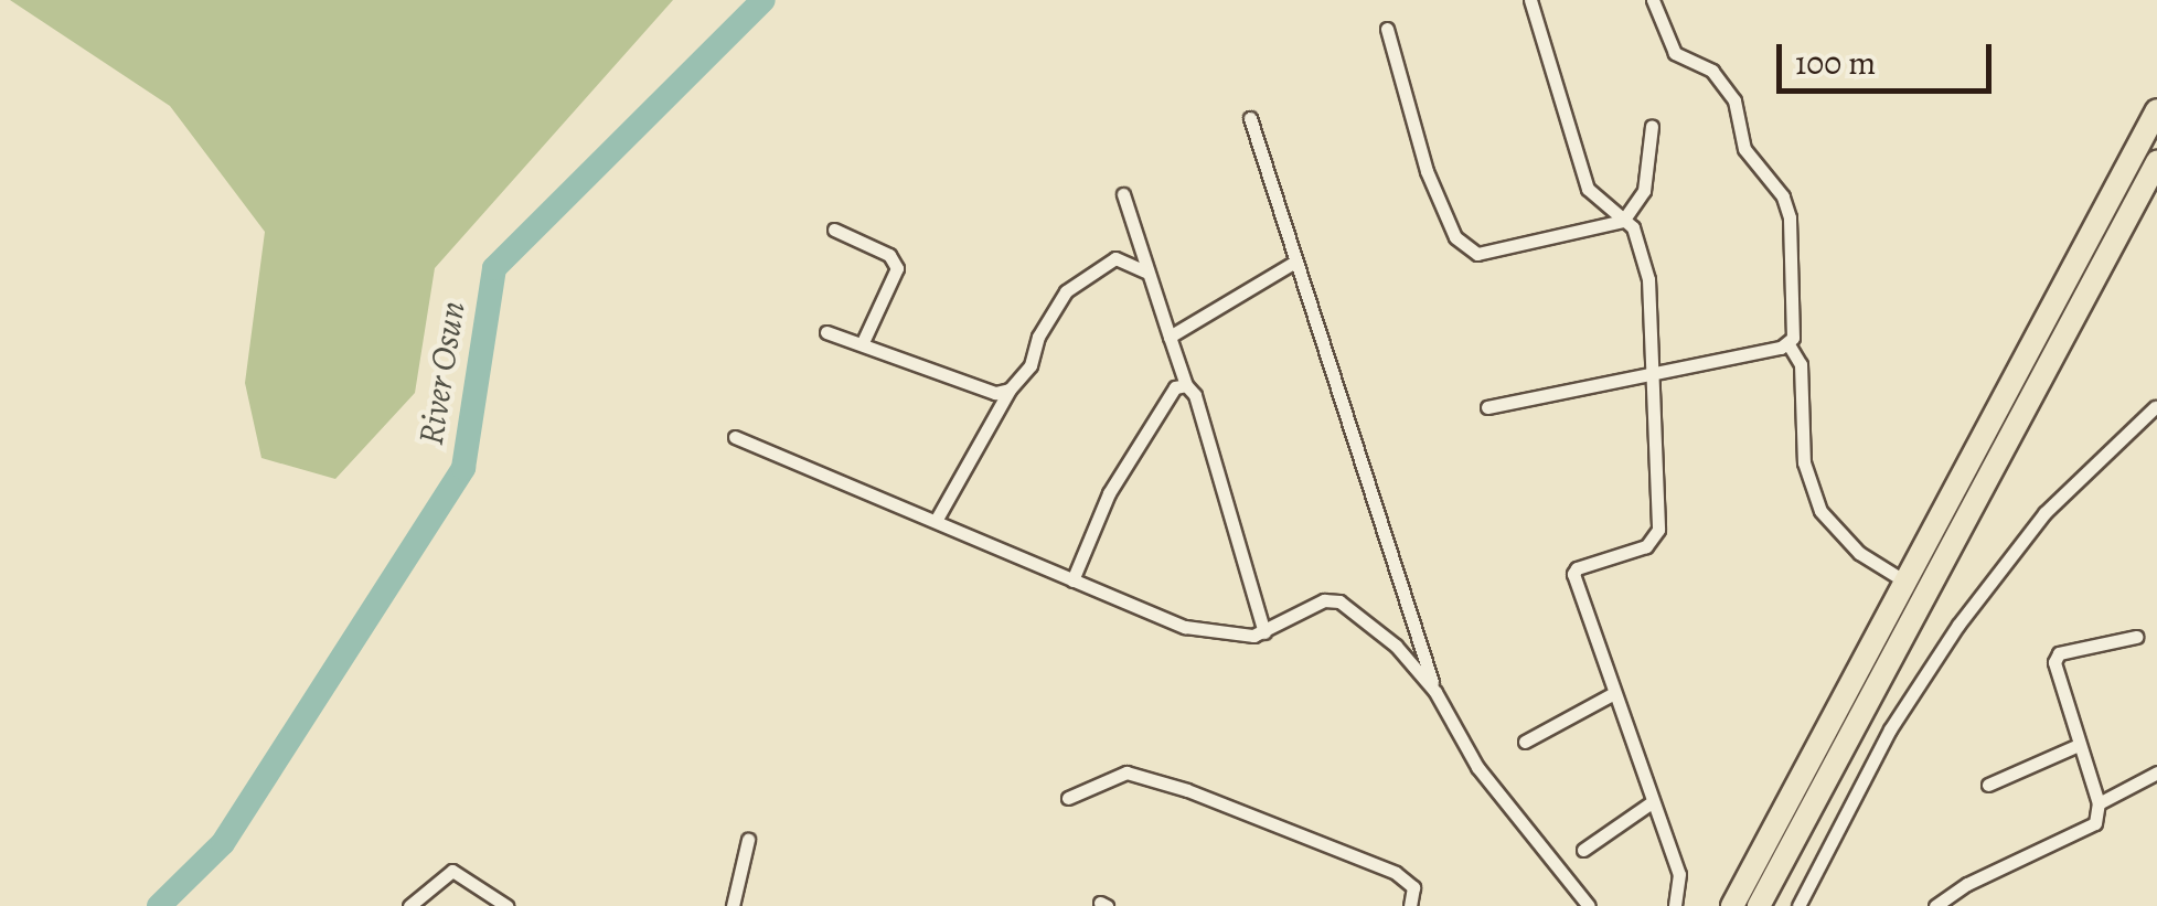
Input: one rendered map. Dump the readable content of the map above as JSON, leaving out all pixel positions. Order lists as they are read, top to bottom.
{
  "water": ["River Osun"],
  "scale_bar": "100 m"
}
